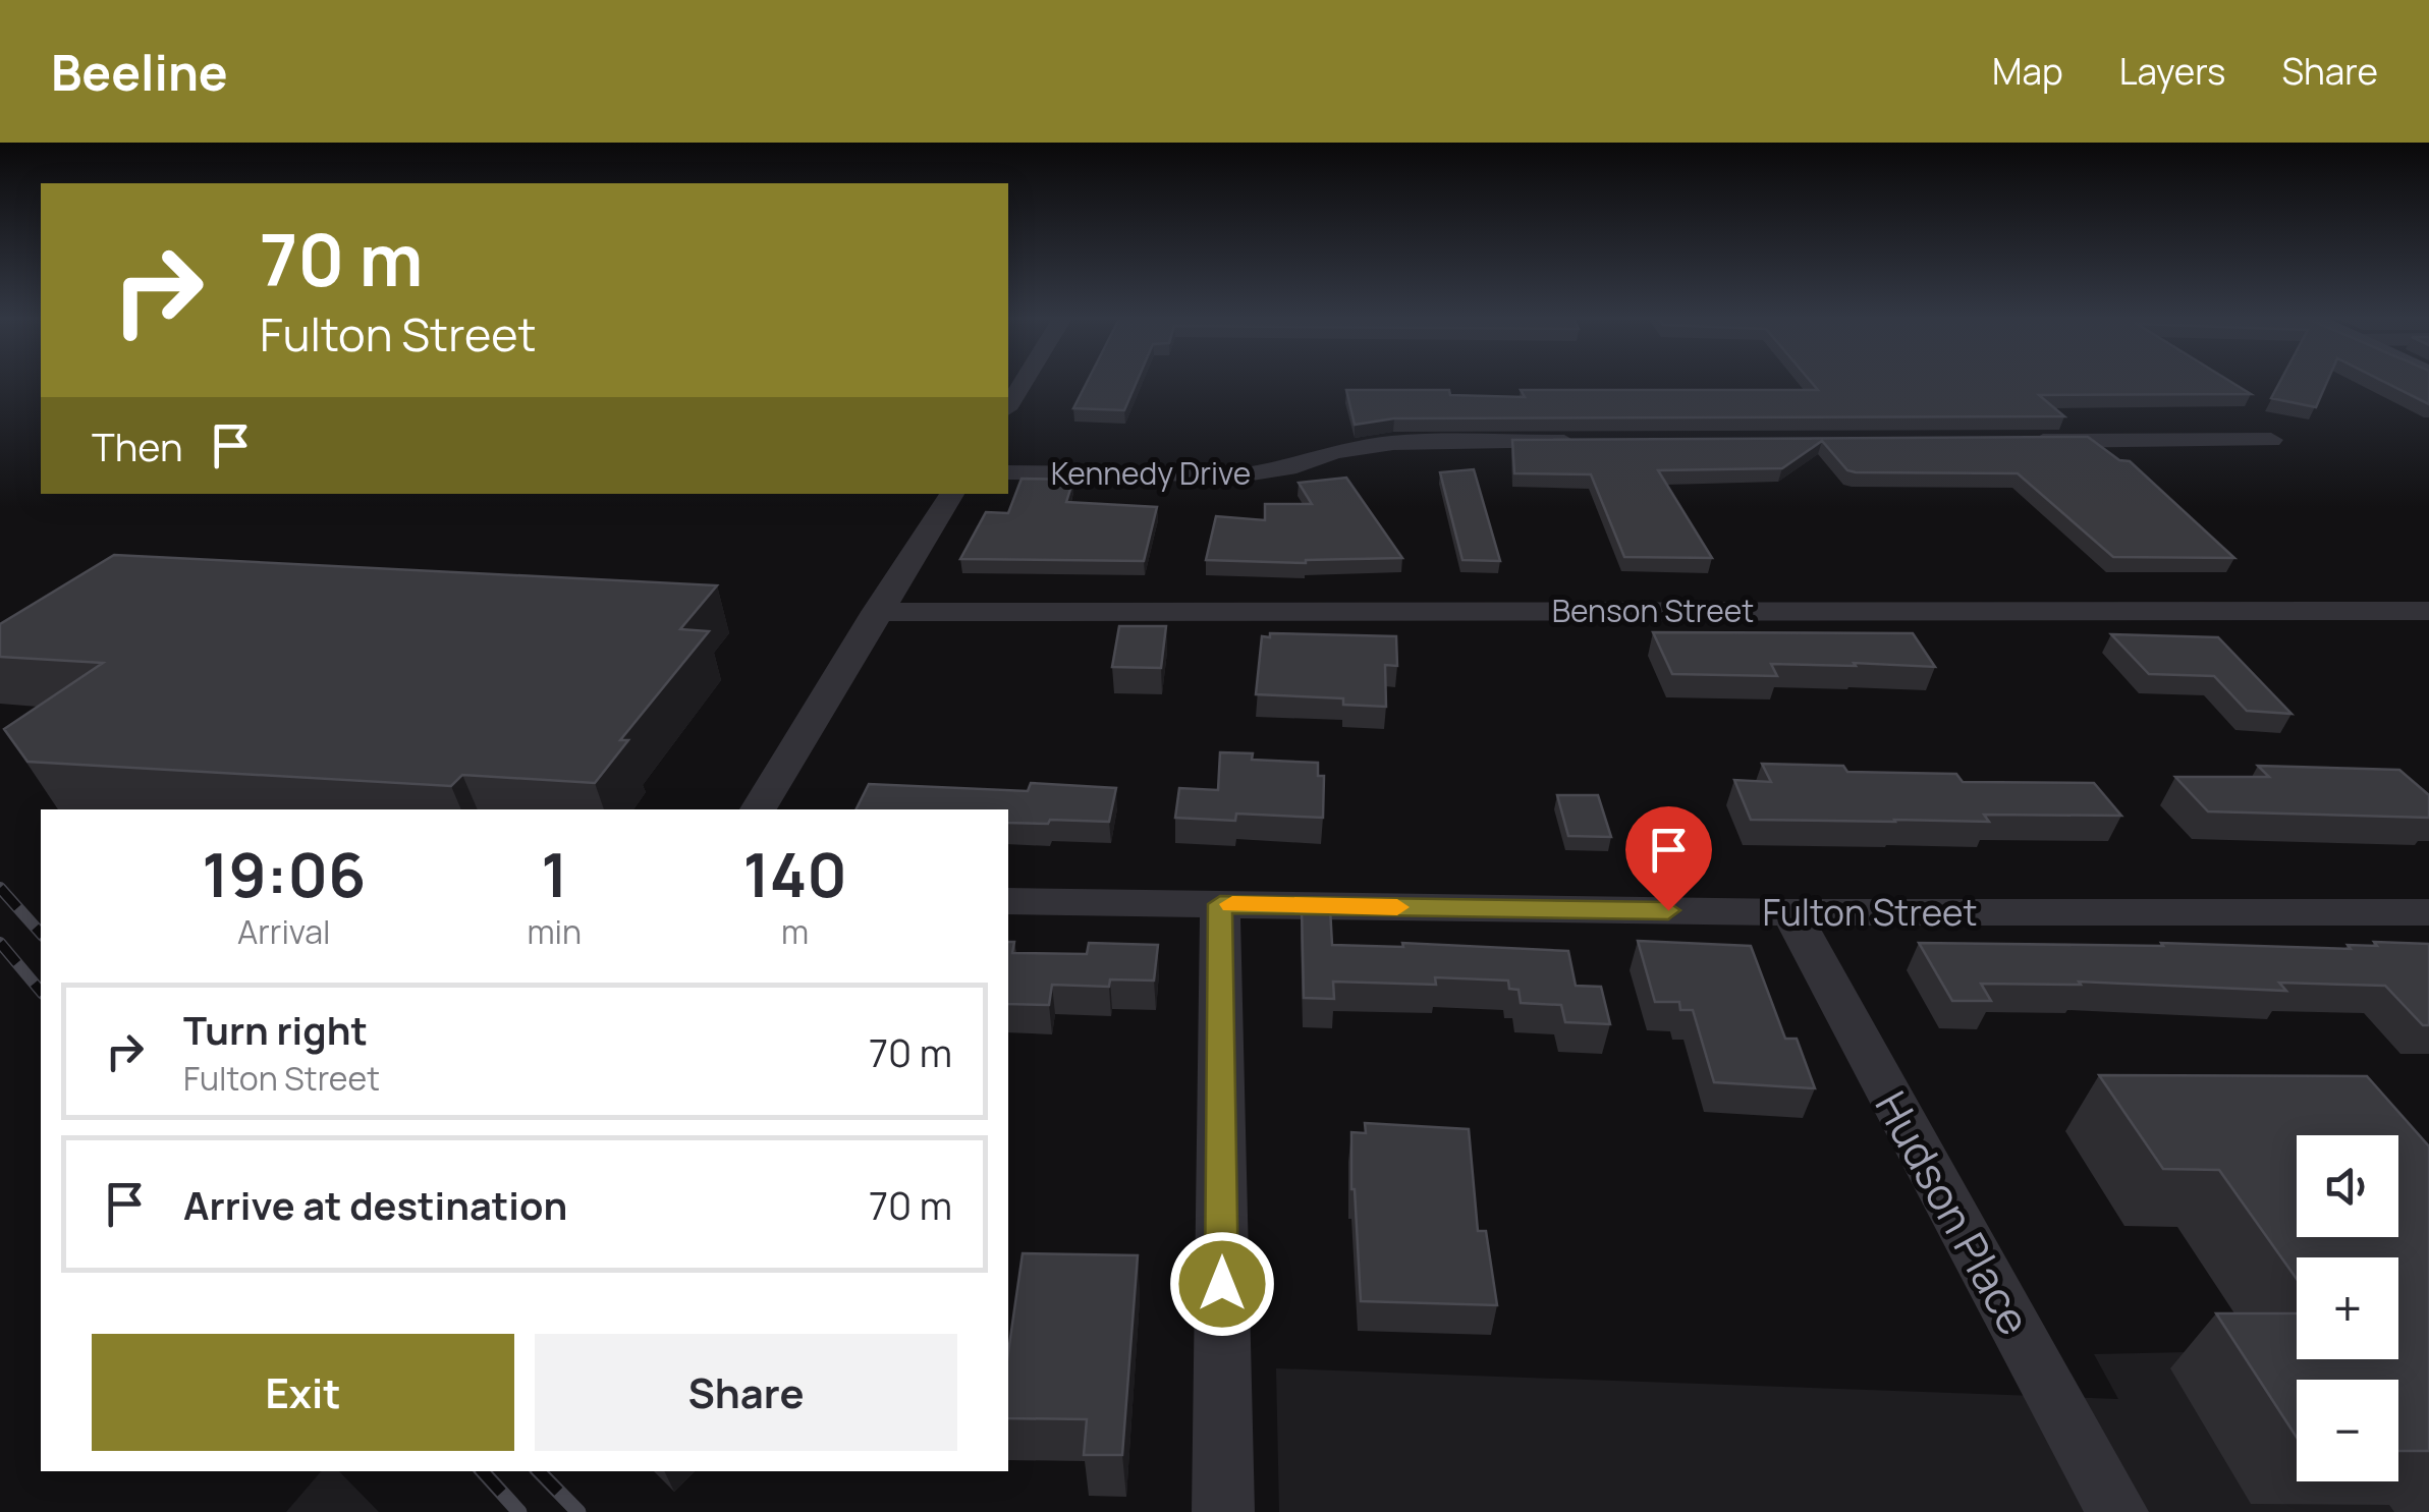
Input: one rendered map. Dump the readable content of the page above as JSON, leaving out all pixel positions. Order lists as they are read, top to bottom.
{
  "streets": {
    "street": [
      "Kennedy Drive",
      "Benson Street",
      "Fulton Street",
      "Hudson Place"
    ]
  },
  "crossings": [
    ["Fulton Street", "Hudson Place"]
  ],
  "page": {
    "header": "Beeline",
    "nav": ["Map", "Layers", "Share"],
    "turn": ["70 m", "Fulton Street"],
    "then": "Then",
    "eta": [
      "19:06",
      "Arrival",
      "1",
      "min",
      "140",
      "m"
    ],
    "list": [
      {
        "name": "Turn right",
        "note": "Fulton Street",
        "value": "70 m"
      },
      {
        "name": "Arrive at destination",
        "value": "70 m"
      }
    ],
    "map_buttons": ["+", "−"],
    "buttons": ["Exit", "Share"]
  }
}
